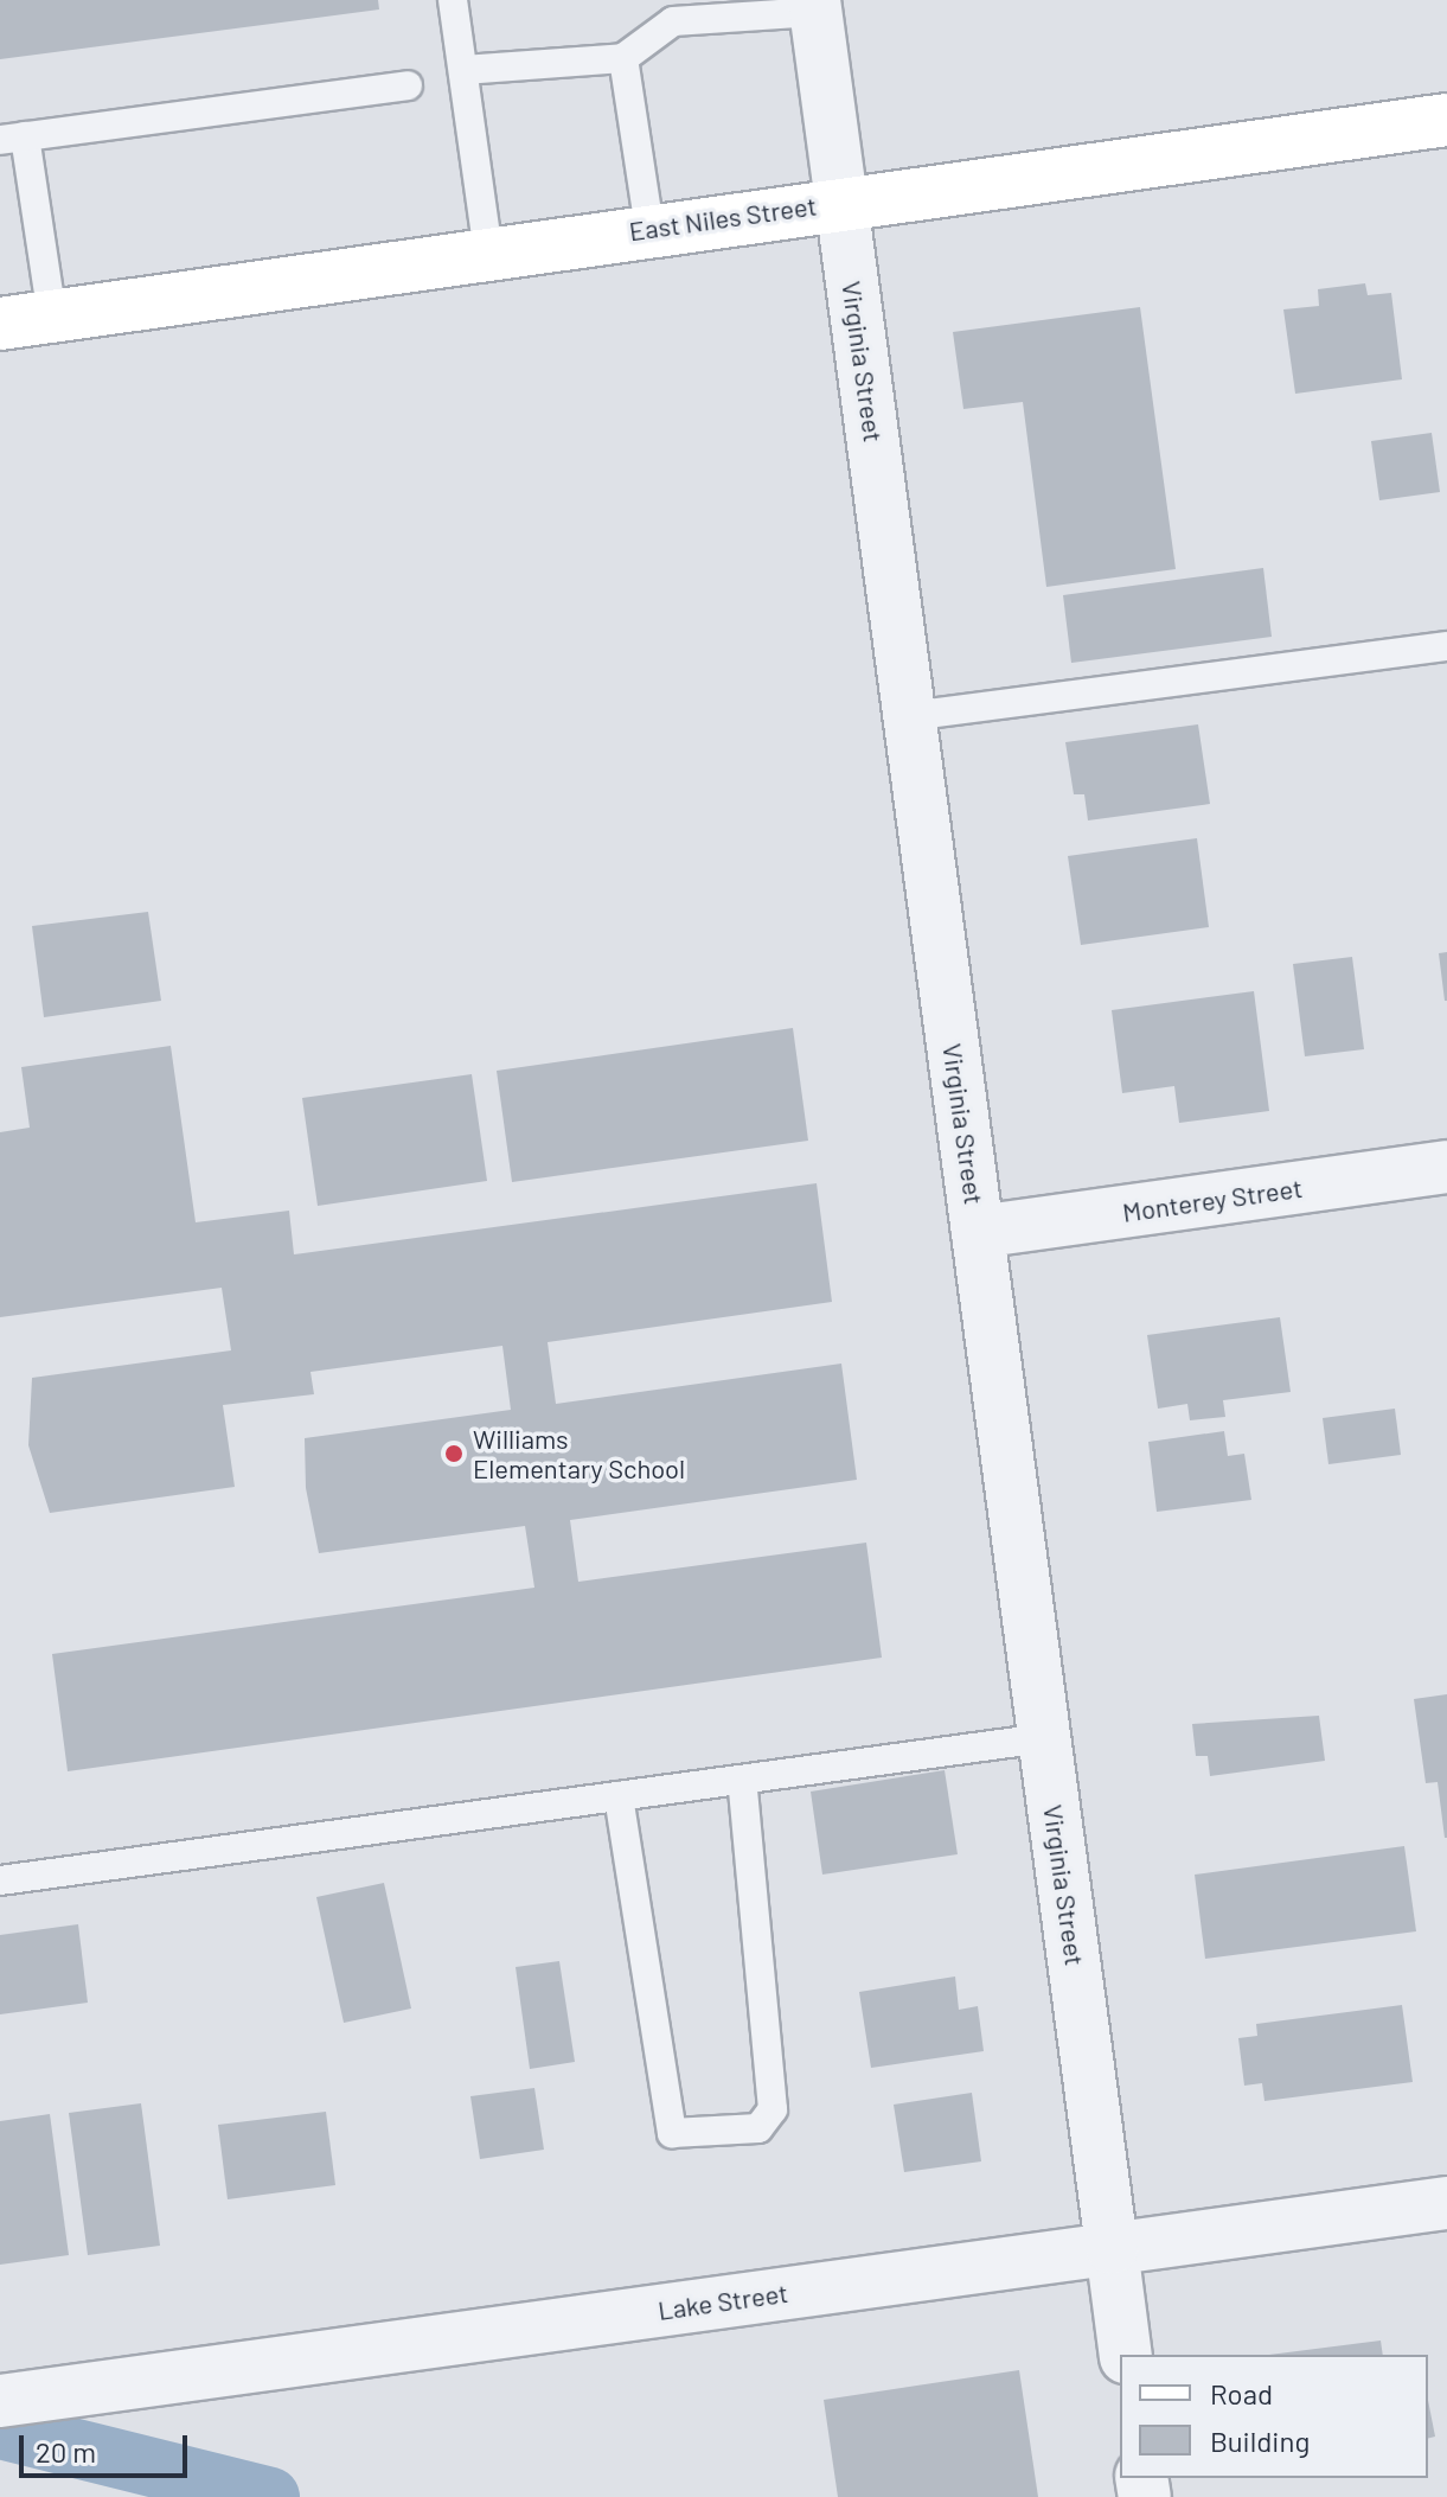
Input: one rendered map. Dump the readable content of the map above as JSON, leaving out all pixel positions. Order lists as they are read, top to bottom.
{
  "streets": {
    "main road": ["East Niles Street"],
    "street": ["Virginia Street", "Monterey Street", "Lake Street"]
  },
  "crossings": [
    ["East Niles Street", "Virginia Street"],
    ["Virginia Street", "Monterey Street"],
    ["Virginia Street", "Lake Street"]
  ],
  "places": ["Williams Elementary School"],
  "legend": ["Road", "Building"],
  "scale_bar": "20 m"
}
